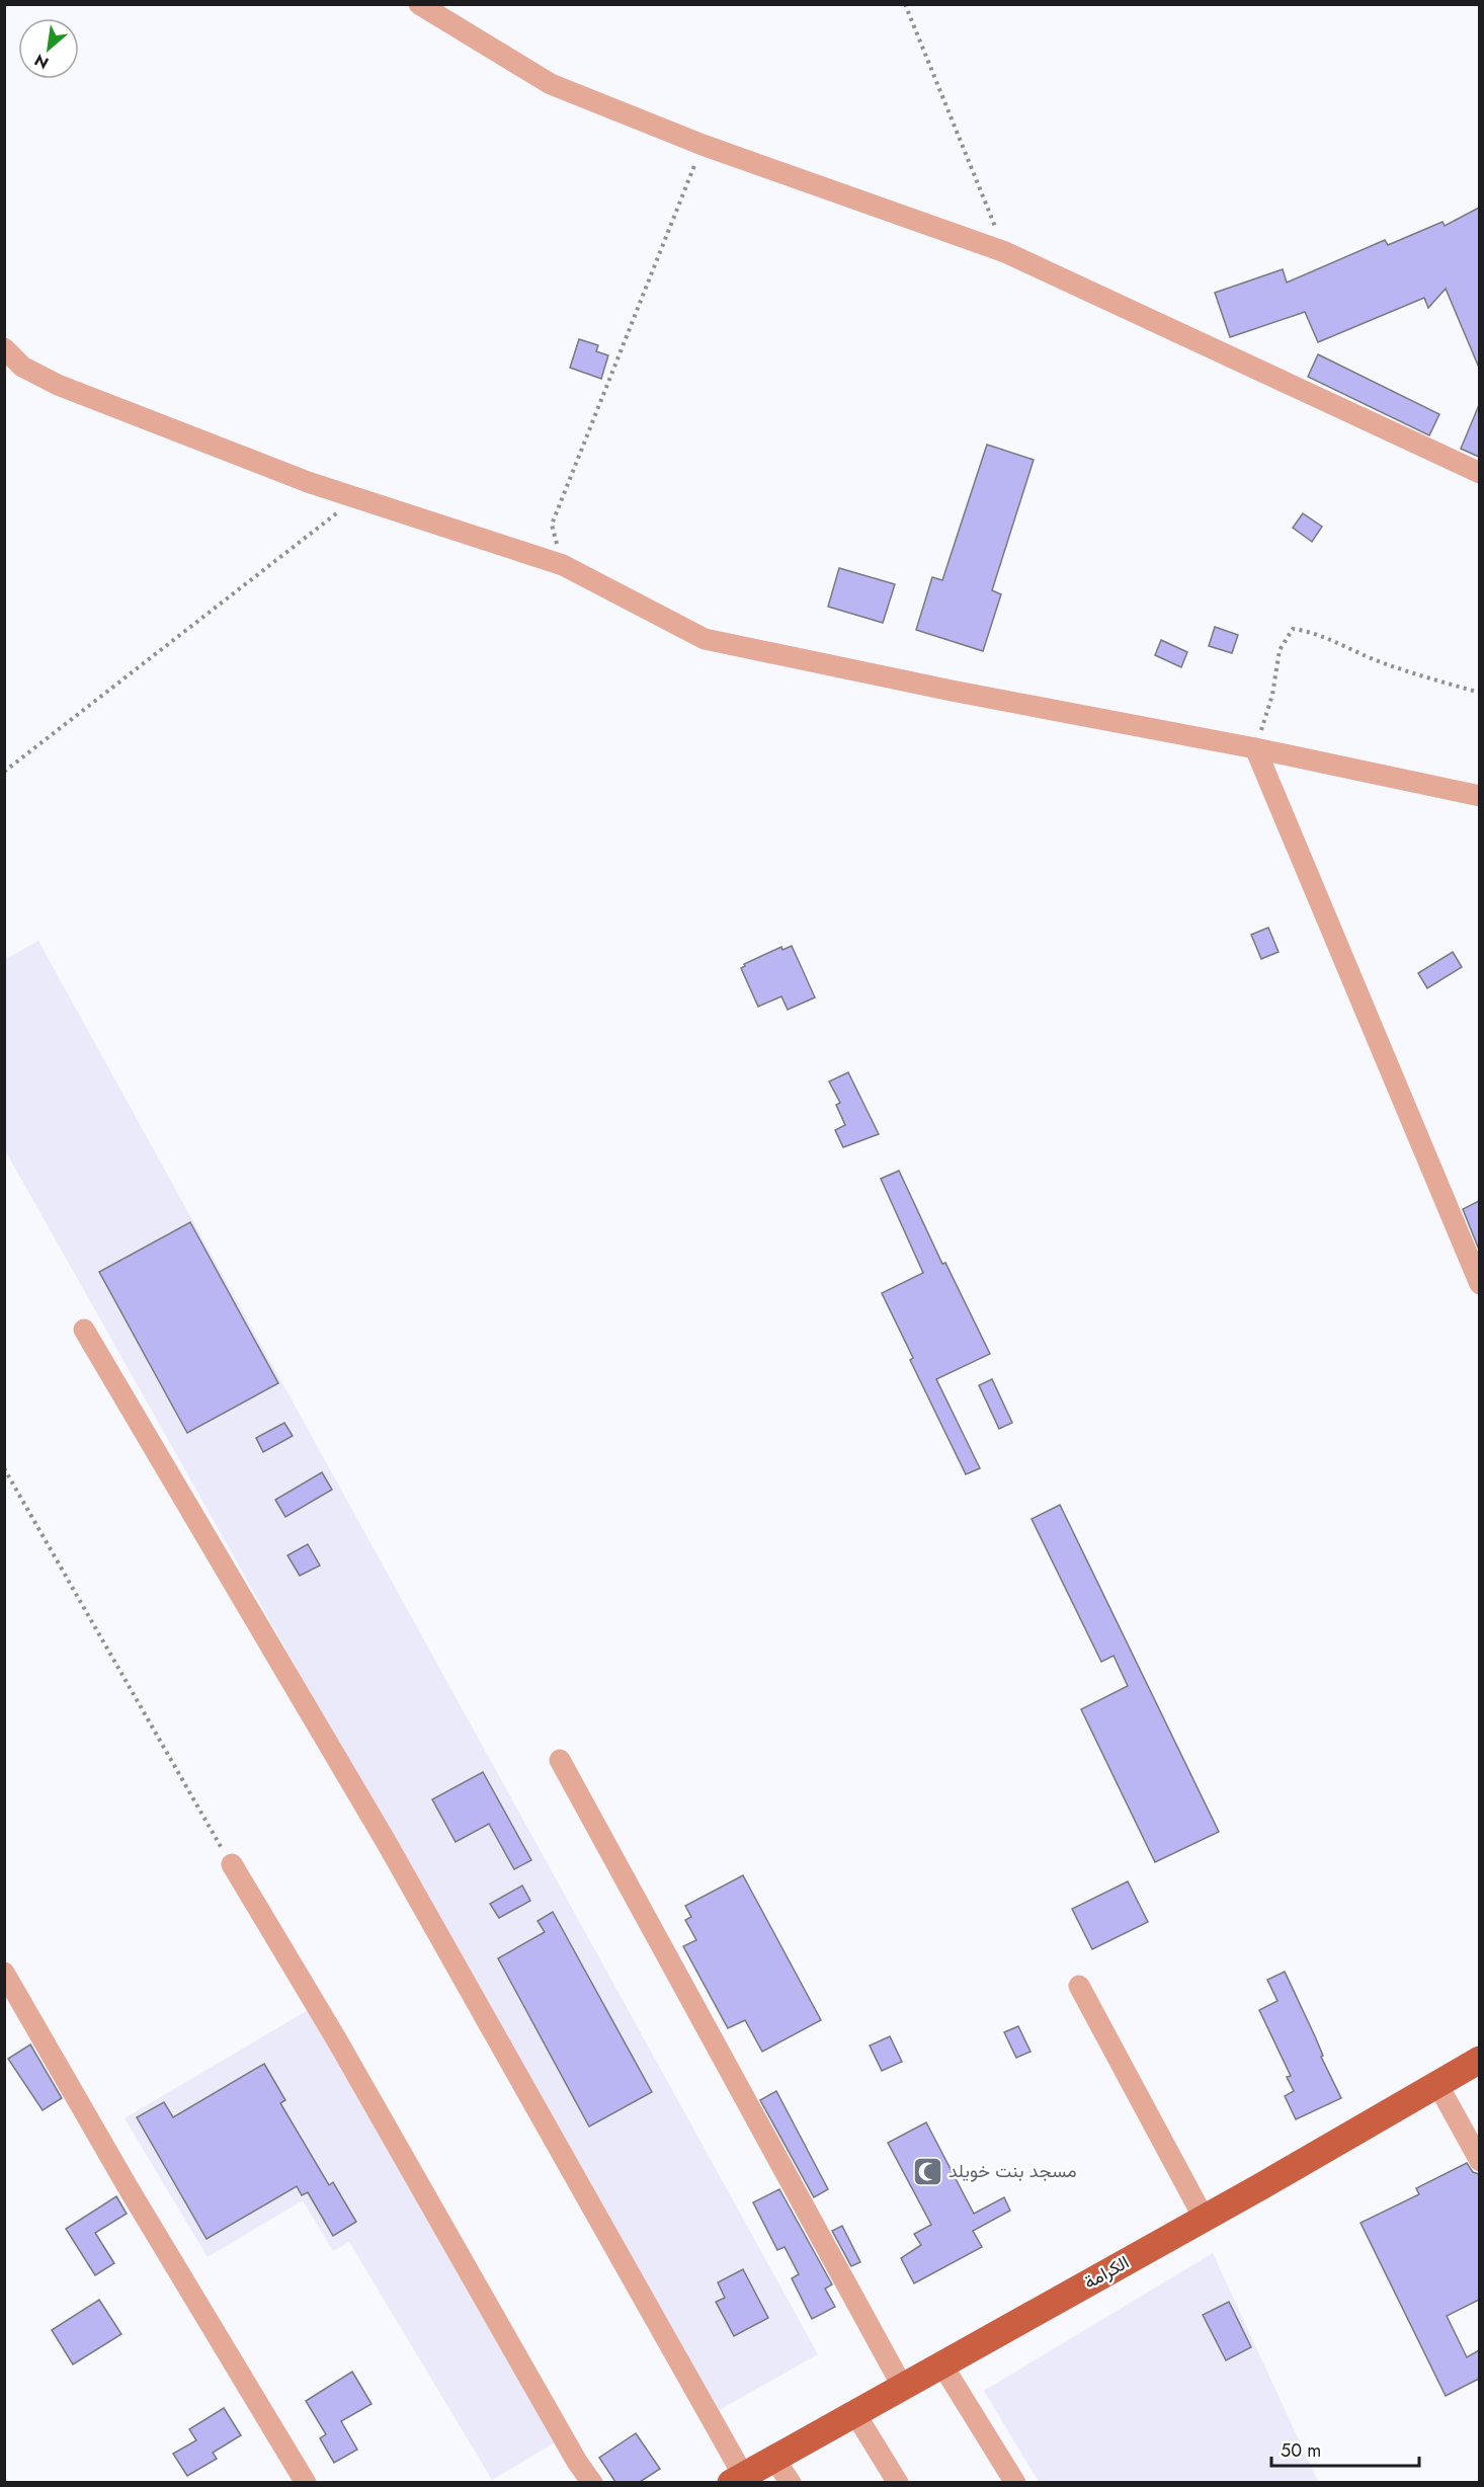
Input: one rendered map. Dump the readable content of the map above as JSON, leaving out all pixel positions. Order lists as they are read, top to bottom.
{
  "streets": {
    "main road": ["الكرامة"]
  },
  "places": {
    "mosque": ["مسجد بنت خويلد"]
  },
  "scale_bar": "50 m",
  "north": "bottom left"
}
